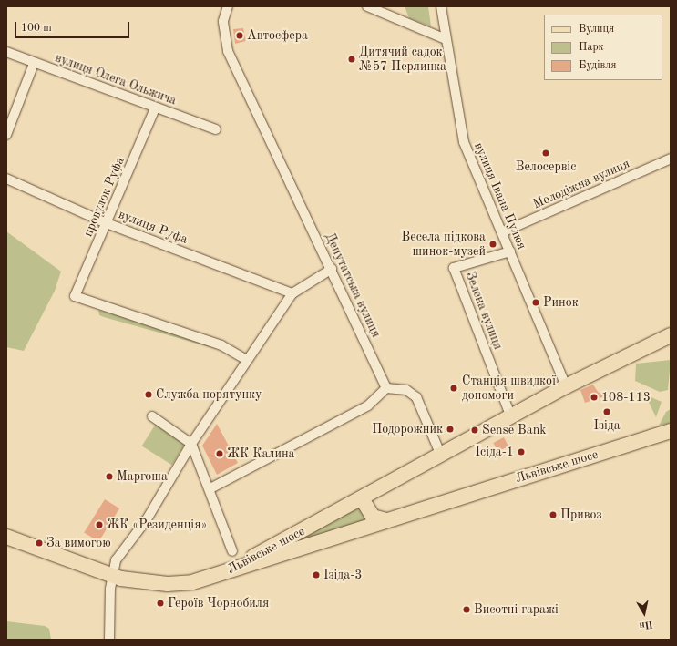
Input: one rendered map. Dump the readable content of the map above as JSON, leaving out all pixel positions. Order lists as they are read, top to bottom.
{
  "streets": {
    "main road": ["Львівське шосе"],
    "street": [
      "вулиця Олега Ольжича",
      "Молодіжна вулиця",
      "вулиця Івана Пулюя",
      "провулок Руфа",
      "вулиця Руфа",
      "Депутатська вулиця",
      "Зелена вулиця"
    ]
  },
  "crossings": [
    ["вулиця Олега Ольжича", "провулок Руфа"],
    ["Молодіжна вулиця", "вулиця Івана Пулюя"],
    ["вулиця Івана Пулюя", "Зелена вулиця"],
    ["вулиця Івана Пулюя", "Львівське шосе"],
    ["провулок Руфа", "вулиця Руфа"],
    ["Зелена вулиця", "Львівське шосе"]
  ],
  "places": [
    "Автосфера",
    "Дитячий садок №57 Перлинка",
    "Велосервіс",
    "Весела підкова шинок-музей",
    "Ринок",
    "Станція швидкої допомоги",
    "Служба порятунку",
    "108-113",
    "Ізіда",
    "Подорожник",
    "Sense Bank",
    "Ісіда-1",
    "ЖК Калина",
    "Маргоша",
    "Привоз",
    "ЖК «Резиденція»",
    "За вимогою",
    "Ізіда-3",
    "Героїв Чорнобиля",
    "Висотні гаражі"
  ],
  "legend": ["Вулиця", "Парк", "Будівля"],
  "scale_bar": "100 m",
  "north": "bottom"
}
